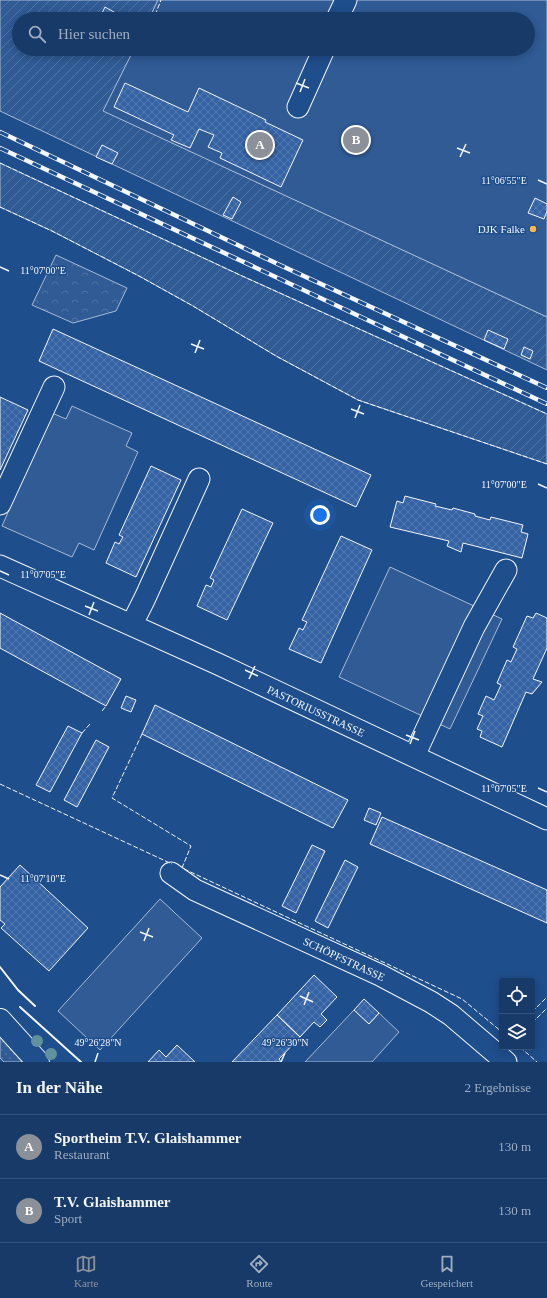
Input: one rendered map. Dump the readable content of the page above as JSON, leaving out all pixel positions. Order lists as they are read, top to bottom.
{
  "streets": {
    "street": ["PASTORIUSSTRASSE", "SCHÖPFSTRASSE"]
  },
  "places": ["DJK Falke"],
  "page": {
    "search": "Hier suchen",
    "pins": ["B", "A"],
    "heading": ["In der Nähe", "2 Ergebnisse"],
    "list": [
      {
        "mark": "A",
        "name": "Sportheim T.V. Glaishammer",
        "note": "Restaurant",
        "value": "130 m"
      },
      {
        "mark": "B",
        "name": "T.V. Glaishammer",
        "note": "Sport",
        "value": "130 m"
      }
    ],
    "nav": ["Karte", "Route", "Gespeichert"]
  },
  "coordinates": [
    "11°06'55\"E",
    "11°07'00\"E",
    "11°07'05\"E",
    "11°07'10\"E",
    "49°26'28\"N",
    "49°26'30\"N"
  ]
}
